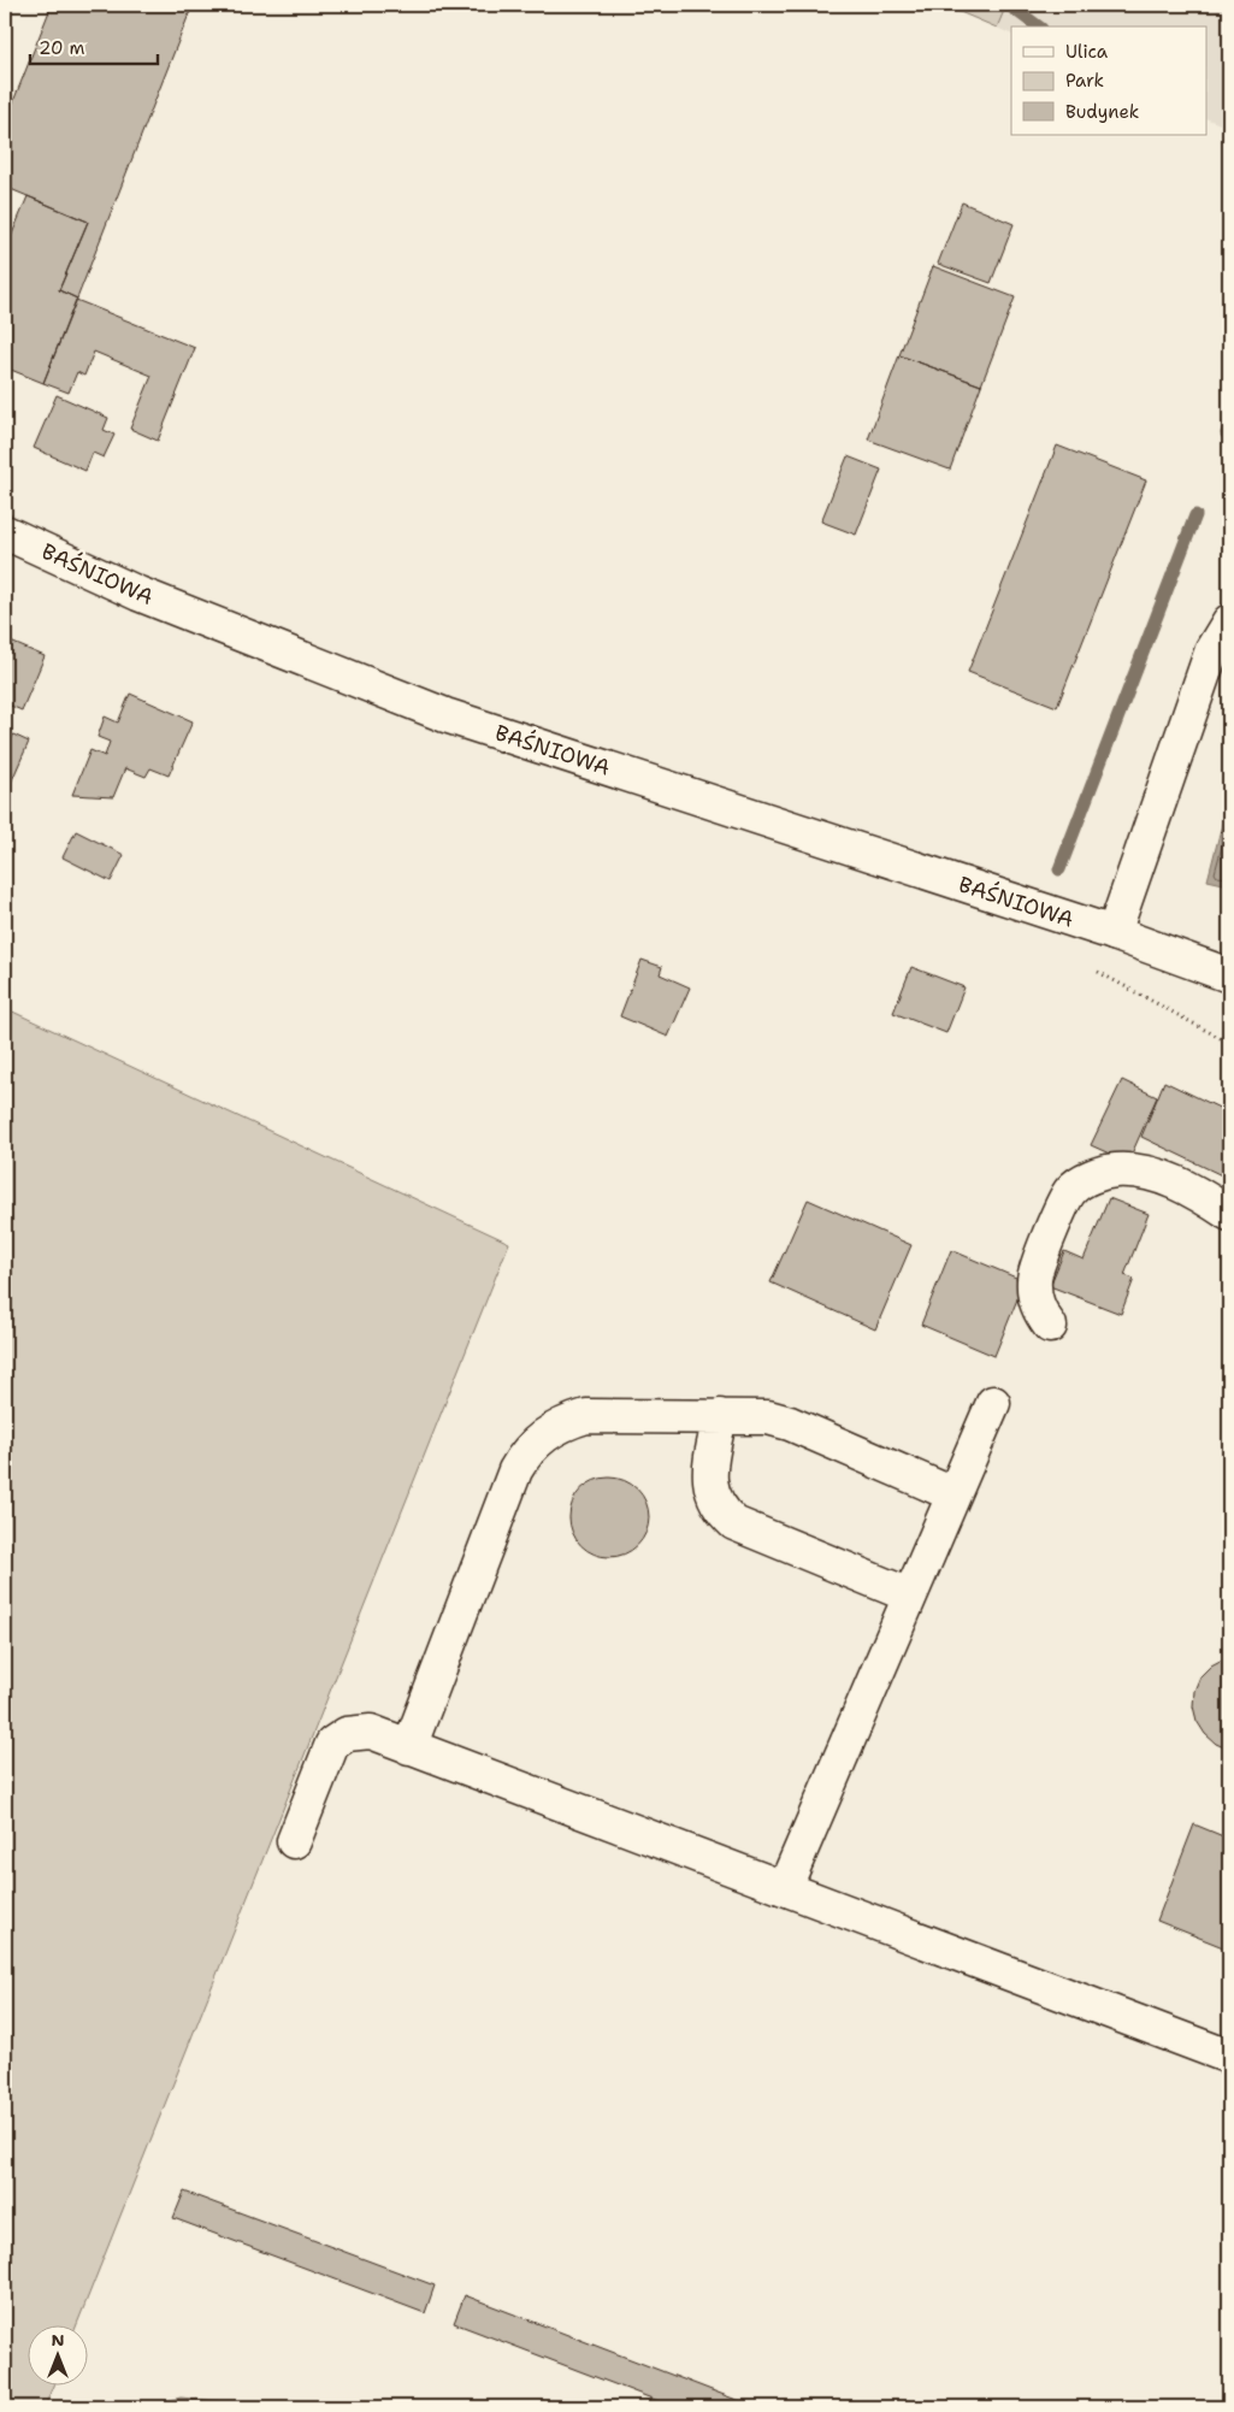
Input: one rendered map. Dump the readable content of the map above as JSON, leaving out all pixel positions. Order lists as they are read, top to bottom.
{
  "streets": {
    "main road": ["BAŚNIOWA"]
  },
  "legend": ["Ulica", "Park", "Budynek"],
  "scale_bar": "20 m",
  "north": "top"
}
